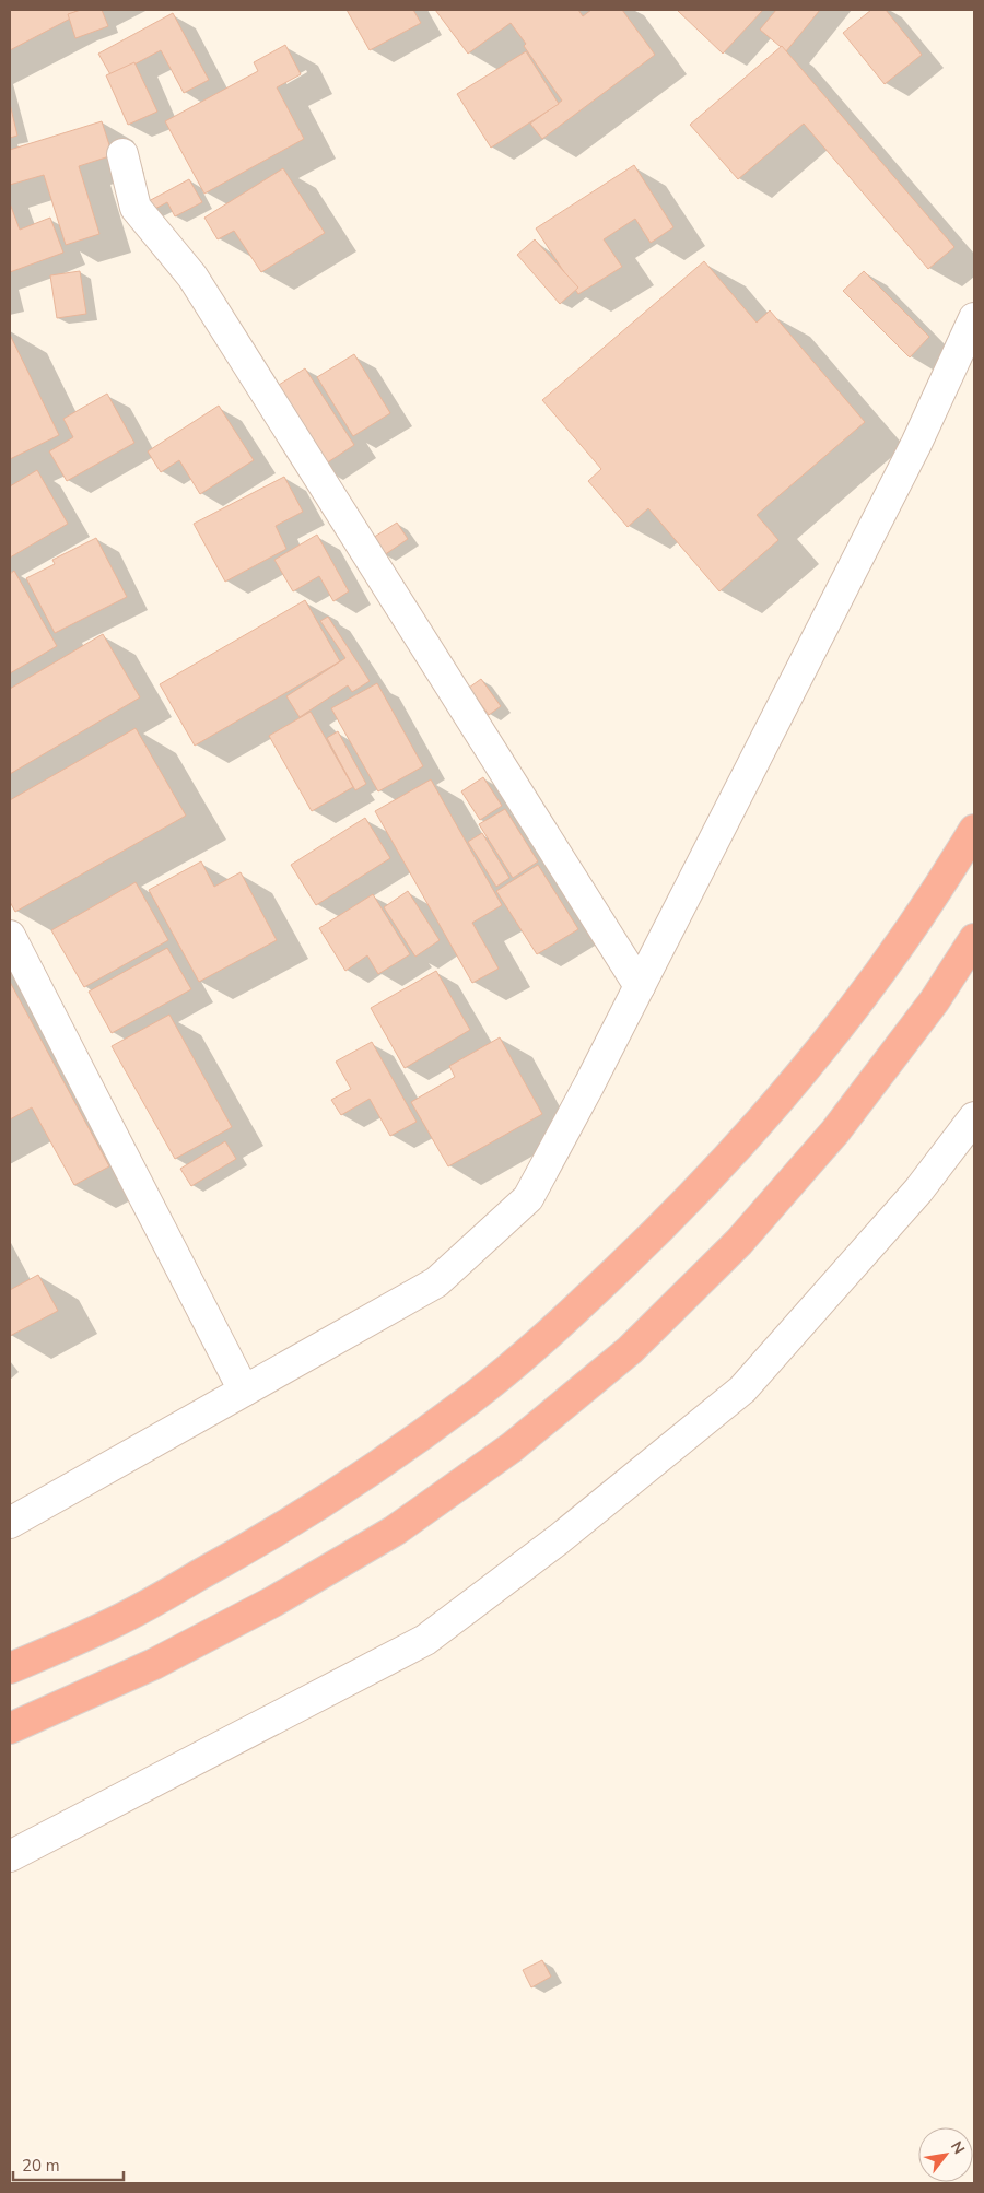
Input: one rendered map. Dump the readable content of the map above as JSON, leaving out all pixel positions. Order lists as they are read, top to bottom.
{
  "scale_bar": "20 m",
  "north": "top right"
}
